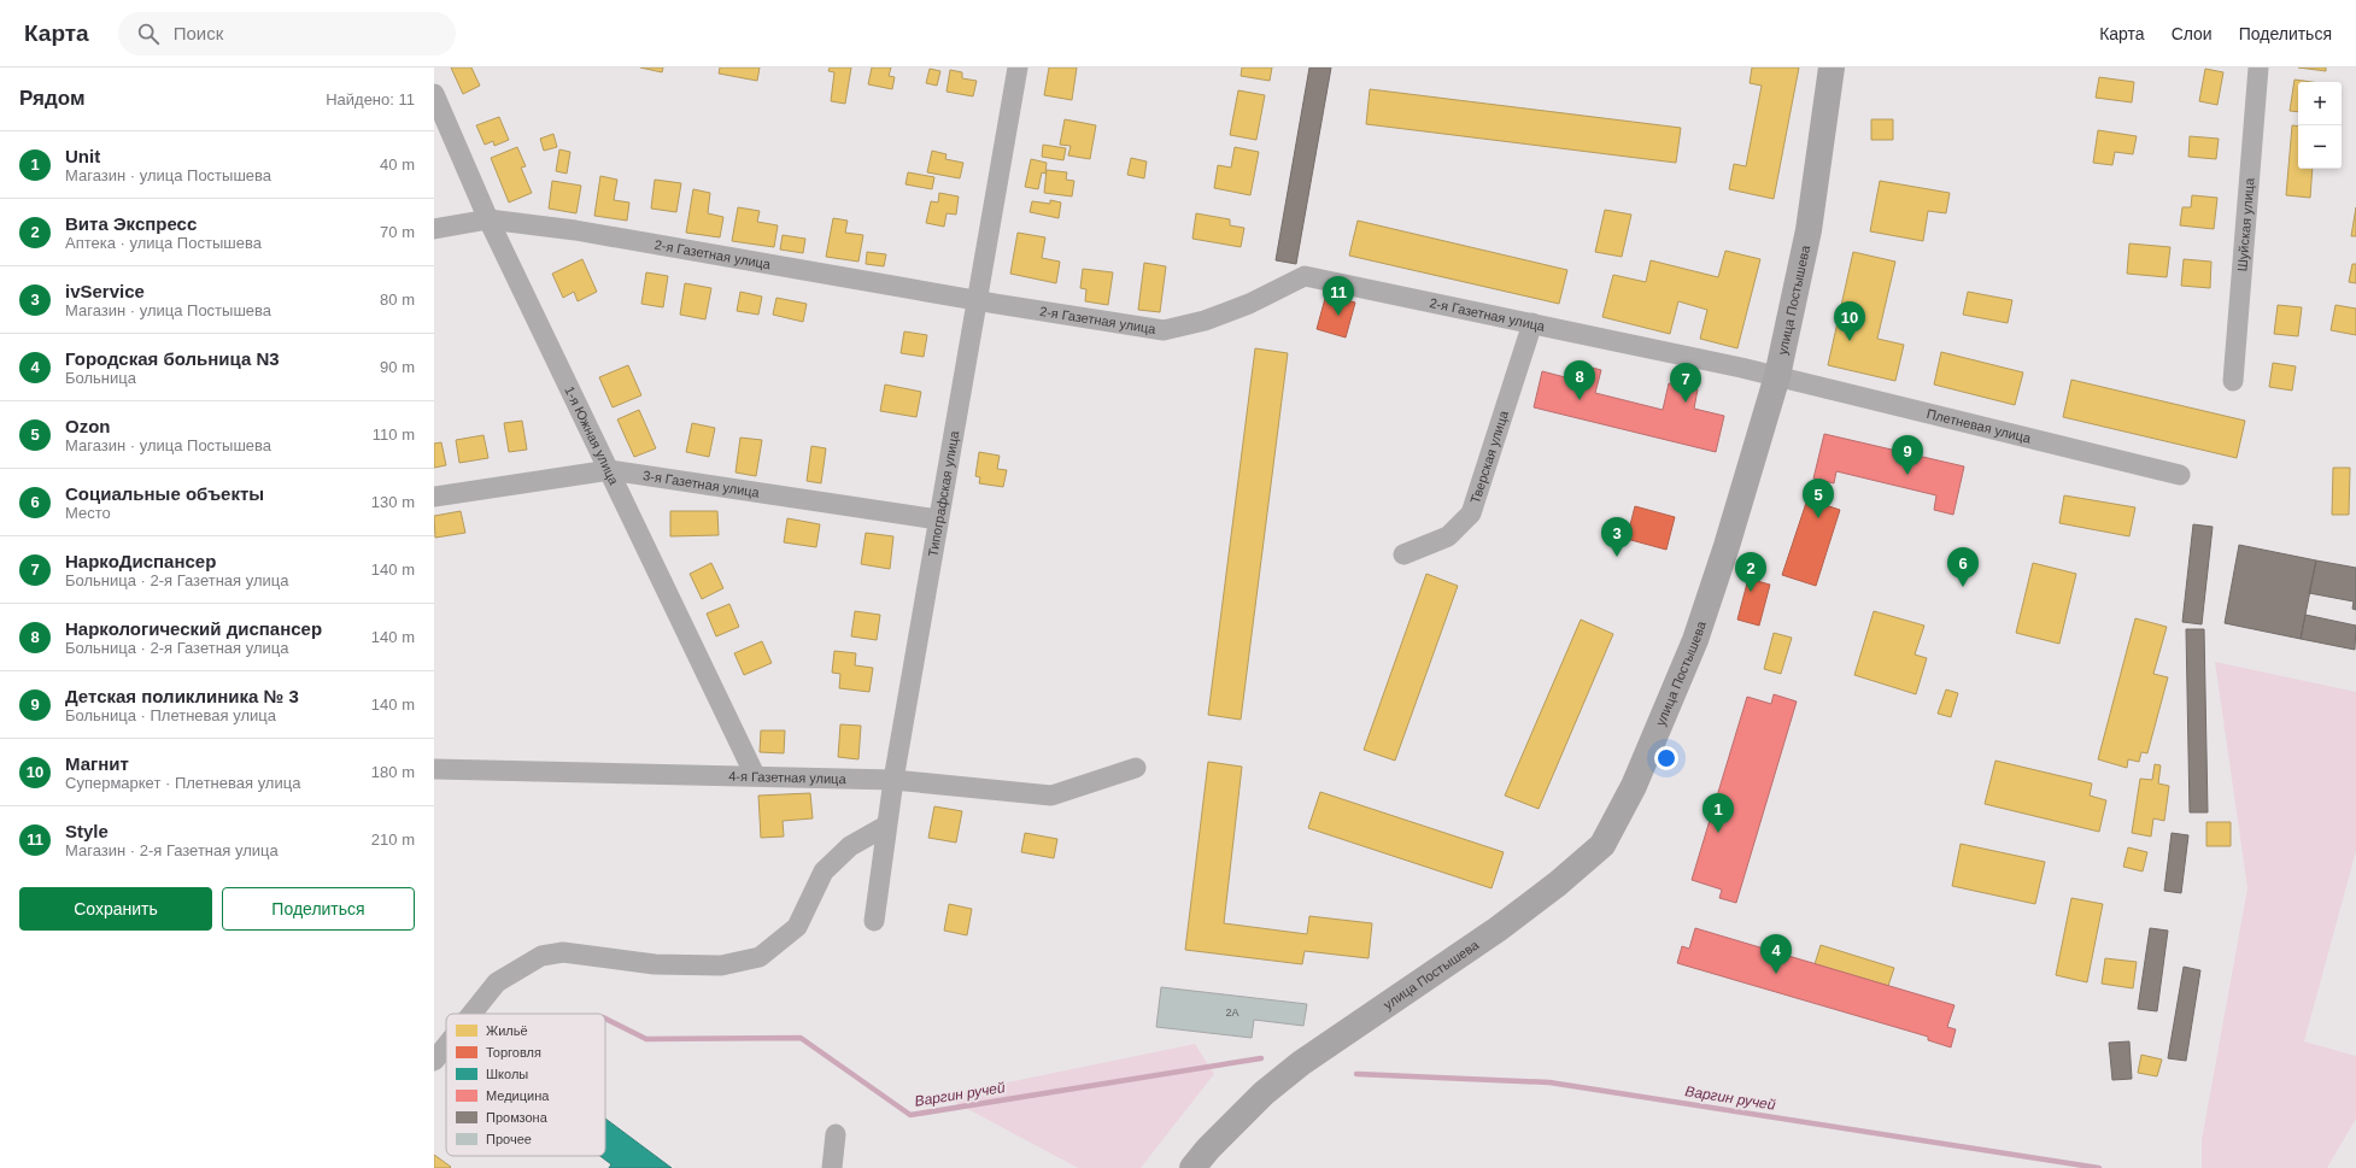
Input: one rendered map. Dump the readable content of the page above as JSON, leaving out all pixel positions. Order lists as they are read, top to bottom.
{
  "streets": {
    "main road": ["улица Постышева"],
    "street": [
      "Шуйская улица",
      "2-я Газетная улица",
      "Плетневая улица",
      "1-я Южная улица",
      "Тверская улица",
      "3-я Газетная улица",
      "Типографская улица",
      "4-я Газетная улица"
    ]
  },
  "crossings": [
    ["2-я Газетная улица", "улица Постышева"],
    ["2-я Газетная улица", "Плетневая улица"],
    ["2-я Газетная улица", "1-я Южная улица"],
    ["2-я Газетная улица", "Тверская улица"],
    ["2-я Газетная улица", "Типографская улица"],
    ["улица Постышева", "Плетневая улица"],
    ["1-я Южная улица", "3-я Газетная улица"],
    ["1-я Южная улица", "4-я Газетная улица"],
    ["3-я Газетная улица", "Типографская улица"],
    ["Типографская улица", "4-я Газетная улица"]
  ],
  "water": ["Варгин ручей"],
  "house_numbers": ["2А"],
  "legend": [
    "Жильё",
    "Торговля",
    "Школы",
    "Медицина",
    "Промзона",
    "Прочее"
  ],
  "page": {
    "header": "Карта",
    "search": "Поиск",
    "nav": ["Карта", "Слои", "Поделиться"],
    "heading": ["Рядом", "Найдено: 11"],
    "map_buttons": ["+", "−"],
    "list": [
      {
        "mark": "1",
        "name": "Unit",
        "note": "Магазин · улица Постышева",
        "value": "40 m"
      },
      {
        "mark": "2",
        "name": "Вита Экспресс",
        "note": "Аптека · улица Постышева",
        "value": "70 m"
      },
      {
        "mark": "3",
        "name": "ivService",
        "note": "Магазин · улица Постышева",
        "value": "80 m"
      },
      {
        "mark": "4",
        "name": "Городская больница N3",
        "note": "Больница",
        "value": "90 m"
      },
      {
        "mark": "5",
        "name": "Ozon",
        "note": "Магазин · улица Постышева",
        "value": "110 m"
      },
      {
        "mark": "6",
        "name": "Социальные объекты",
        "note": "Место",
        "value": "130 m"
      },
      {
        "mark": "7",
        "name": "НаркоДиспансер",
        "note": "Больница · 2-я Газетная улица",
        "value": "140 m"
      },
      {
        "mark": "8",
        "name": "Наркологический диспансер",
        "note": "Больница · 2-я Газетная улица",
        "value": "140 m"
      },
      {
        "mark": "9",
        "name": "Детская поликлиника № 3",
        "note": "Больница · Плетневая улица",
        "value": "140 m"
      },
      {
        "mark": "10",
        "name": "Магнит",
        "note": "Супермаркет · Плетневая улица",
        "value": "180 m"
      },
      {
        "mark": "11",
        "name": "Style",
        "note": "Магазин · 2-я Газетная улица",
        "value": "210 m"
      }
    ],
    "pins": [
      "11",
      "10",
      "8",
      "7",
      "9",
      "5",
      "3",
      "6",
      "2",
      "1",
      "4"
    ],
    "buttons": ["Сохранить", "Поделиться"]
  }
}
